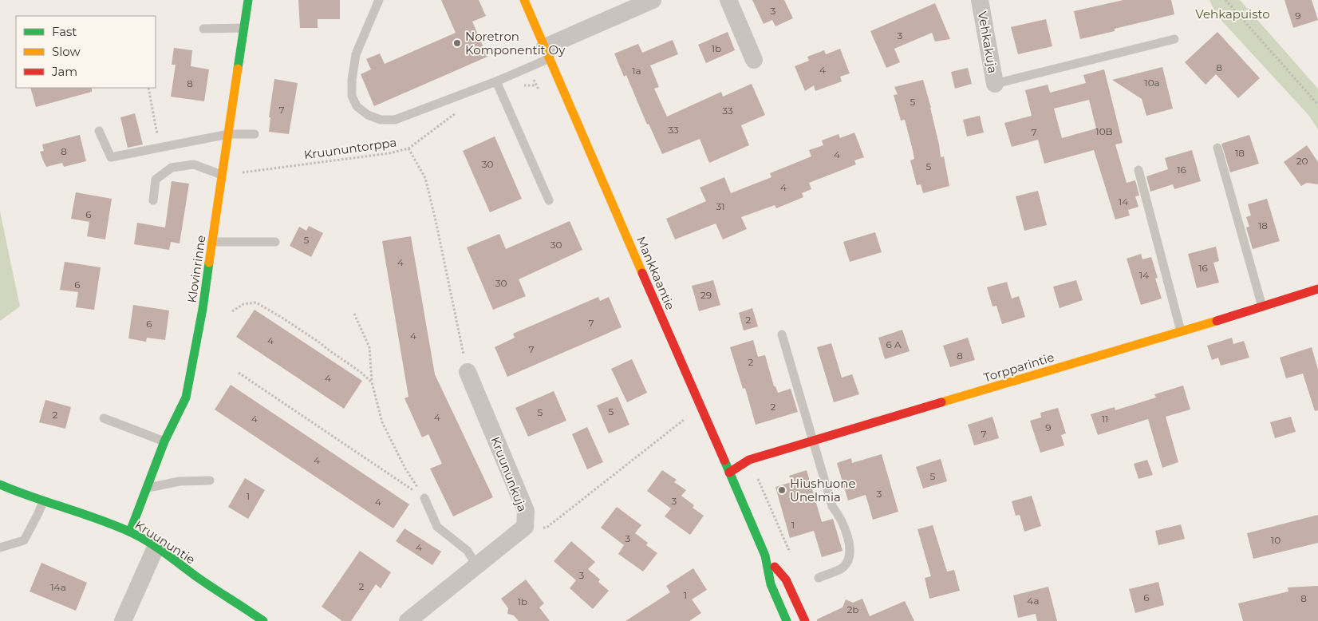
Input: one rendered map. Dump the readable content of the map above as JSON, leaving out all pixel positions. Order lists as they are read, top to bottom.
{
  "streets": {
    "street": [
      "Vehkakuja",
      "Klovinrinne",
      "Mankkaantie",
      "Torpparintie",
      "Kruununkuja",
      "Kruununtie"
    ],
    "path": ["Kruununtorppa"]
  },
  "crossings": [
    ["Kruununtorppa", "Klovinrinne"],
    ["Klovinrinne", "Kruununtie"],
    ["Mankkaantie", "Torpparintie"]
  ],
  "parks": ["Vehkapuisto"],
  "places": ["Noretron Komponentit Oy", "Hiushuone Unelmia"],
  "house_numbers": [
    "3",
    "9",
    "3",
    "1b",
    "8",
    "4",
    "1a",
    "10a",
    "8",
    "5",
    "7",
    "33",
    "33",
    "10B",
    "7",
    "8",
    "18",
    "4",
    "20",
    "30",
    "5",
    "16",
    "4",
    "14",
    "31",
    "6",
    "18",
    "5",
    "30",
    "4",
    "16",
    "14",
    "30",
    "6",
    "29",
    "2",
    "7",
    "6",
    "4",
    "4",
    "6 A",
    "7",
    "8",
    "2",
    "4",
    "2",
    "5",
    "5",
    "2",
    "4",
    "4",
    "11",
    "9",
    "7",
    "4",
    "5",
    "3",
    "1",
    "3",
    "4",
    "1",
    "3",
    "10",
    "4",
    "3",
    "2",
    "14a",
    "1",
    "6",
    "8",
    "4a",
    "1b",
    "2b"
  ],
  "legend": ["Fast", "Slow", "Jam"]
}
